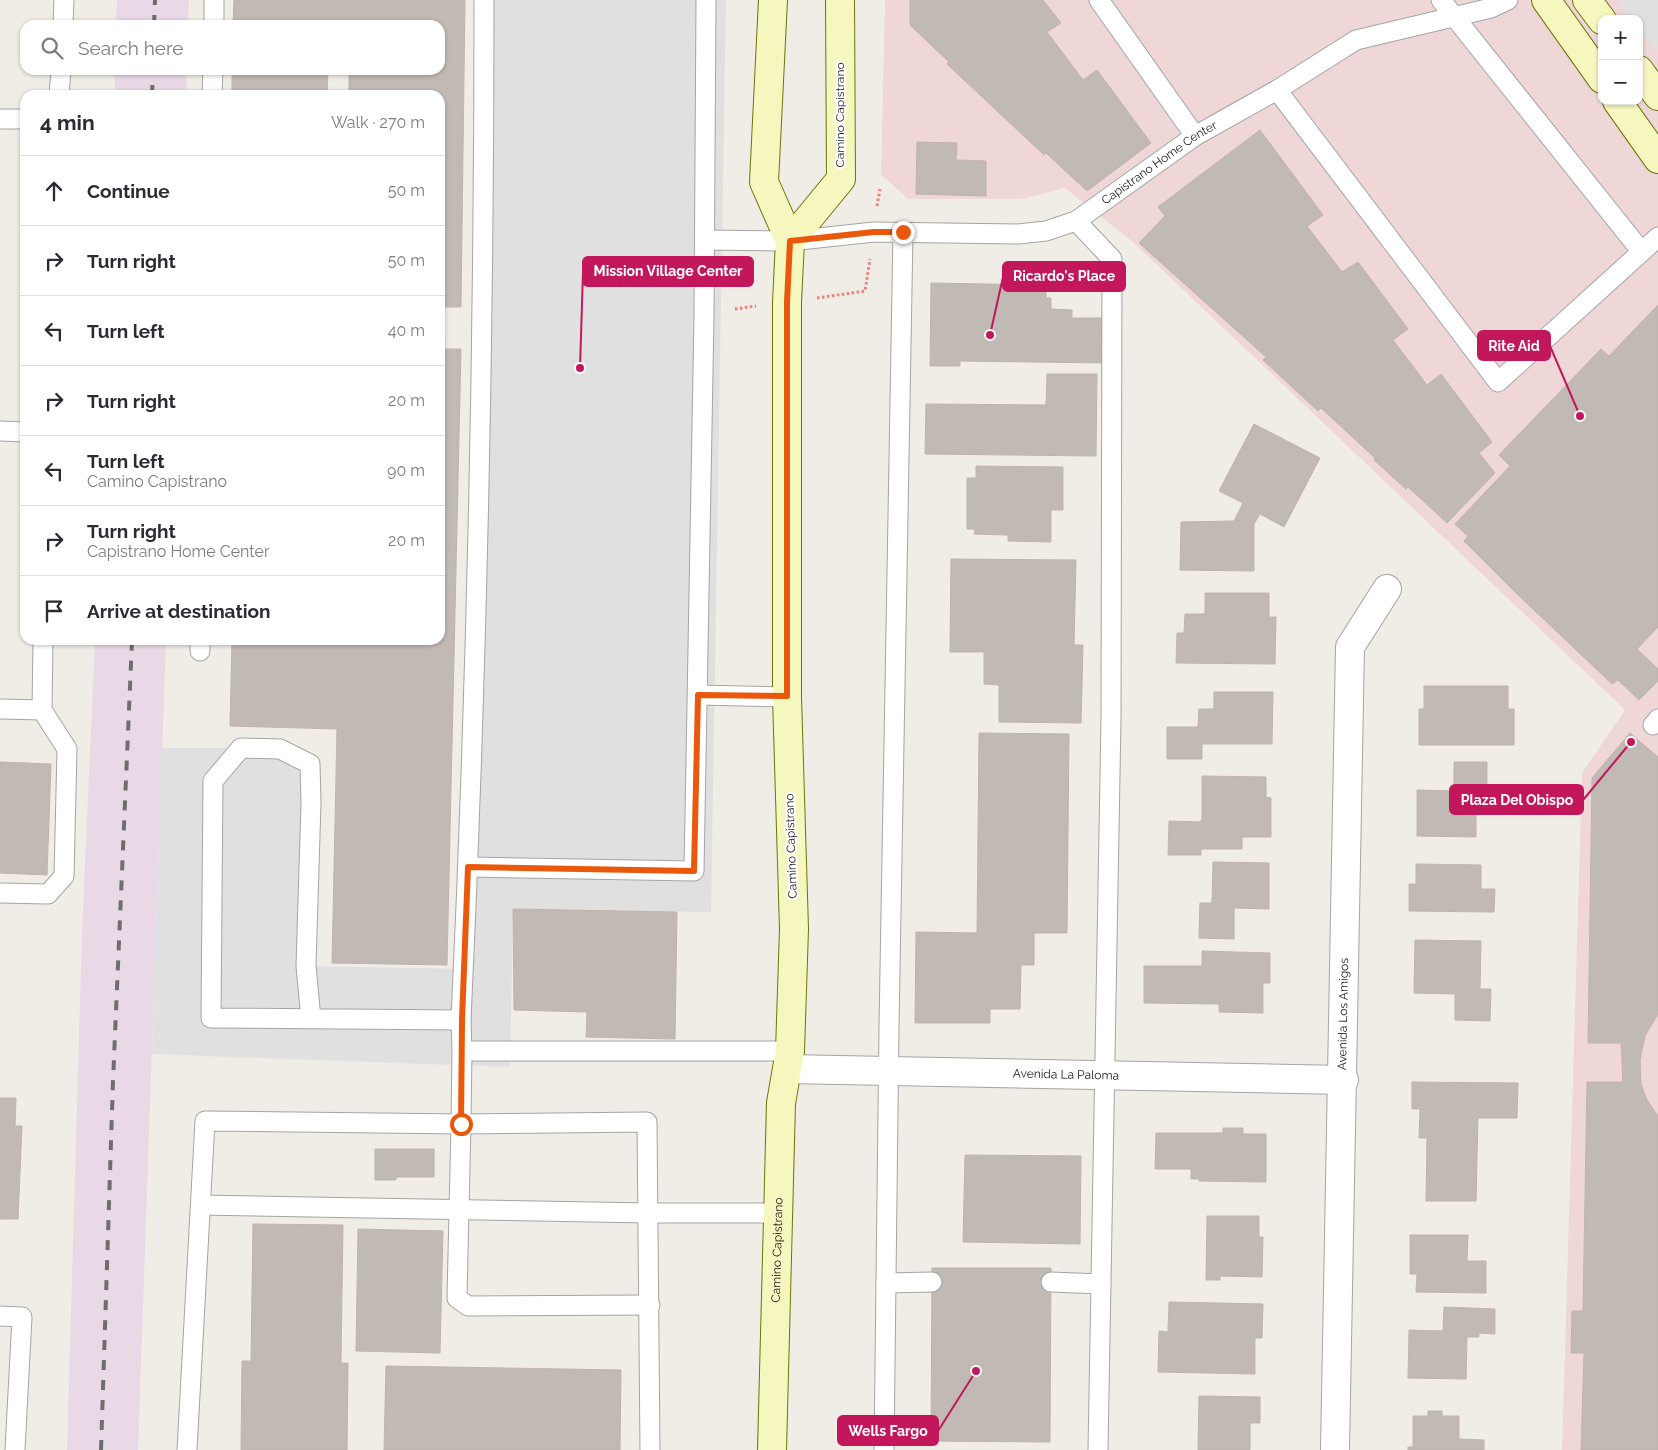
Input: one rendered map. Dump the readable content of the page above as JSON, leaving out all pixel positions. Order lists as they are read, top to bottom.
{
  "streets": {
    "main road": ["Camino Capistrano"],
    "street": ["Avenida Los Amigos", "Avenida La Paloma"],
    "lane": ["Capistrano Home Center"]
  },
  "crossings": [
    ["Camino Capistrano", "Capistrano Home Center"],
    ["Camino Capistrano", "Avenida La Paloma"],
    ["Avenida Los Amigos", "Avenida La Paloma"]
  ],
  "places": [
    "Ricardo's Place",
    "Mission Village Center",
    "Rite Aid",
    "Plaza Del Obispo",
    "Wells Fargo"
  ],
  "page": {
    "map_buttons": ["+", "−"],
    "search": "Search here",
    "heading": ["4 min", "Walk · 270 m"],
    "list": [
      ["Continue", "50 m"],
      ["Turn right", "50 m"],
      ["Turn left", "40 m"],
      ["Turn right", "20 m"],
      ["Turn left", "Camino Capistrano", "90 m"],
      ["Turn right", "Capistrano Home Center", "20 m"],
      "Arrive at destination"
    ]
  }
}
